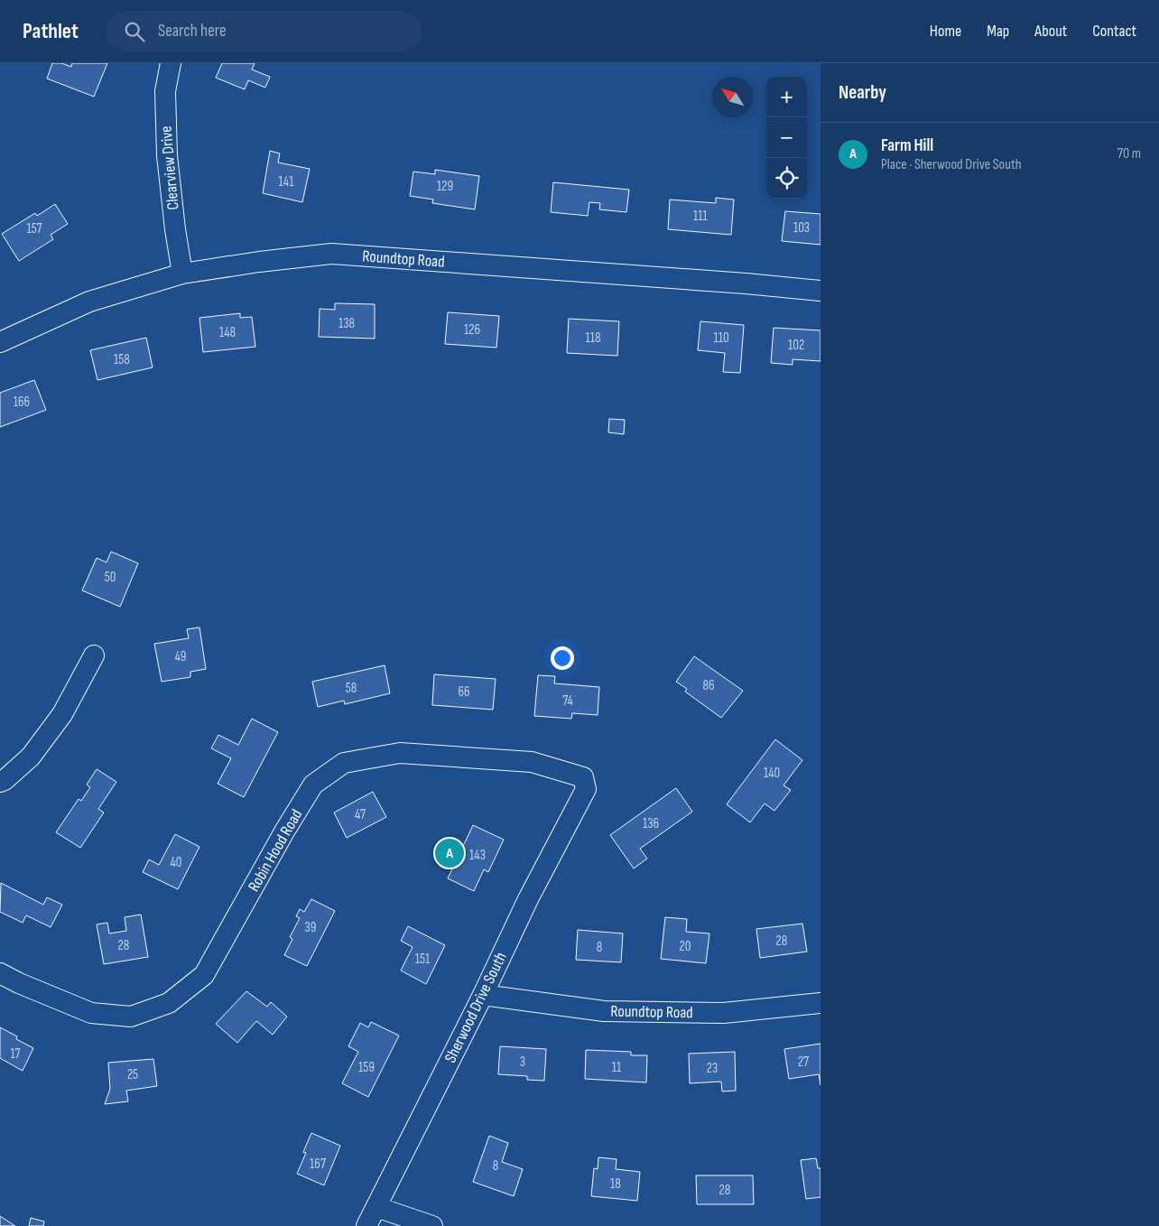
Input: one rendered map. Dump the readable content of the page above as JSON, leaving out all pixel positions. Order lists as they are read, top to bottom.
{
  "streets": {
    "street": [
      "Clearview Drive",
      "Roundtop Road",
      "Robin Hood Road",
      "Sherwood Drive South"
    ]
  },
  "crossings": [
    ["Clearview Drive", "Roundtop Road"],
    ["Roundtop Road", "Sherwood Drive South"],
    ["Robin Hood Road", "Sherwood Drive South"]
  ],
  "house_numbers": [
    "141",
    "129",
    "111",
    "103",
    "157",
    "138",
    "126",
    "148",
    "118",
    "110",
    "102",
    "158",
    "166",
    "50",
    "49",
    "86",
    "58",
    "66",
    "74",
    "140",
    "47",
    "136",
    "143",
    "40",
    "39",
    "28",
    "28",
    "20",
    "8",
    "151",
    "17",
    "3",
    "27",
    "159",
    "11",
    "23",
    "25",
    "167",
    "8",
    "18",
    "28"
  ],
  "north": "top left",
  "page": {
    "header": "Pathlet",
    "search": "Search here",
    "nav": [
      "Home",
      "Map",
      "About",
      "Contact"
    ],
    "heading": "Nearby",
    "map_buttons": ["+", "−"],
    "list": [
      {
        "mark": "A",
        "name": "Farm Hill",
        "note": "Place · Sherwood Drive South",
        "value": "70 m"
      }
    ],
    "pins": "A"
  }
}
